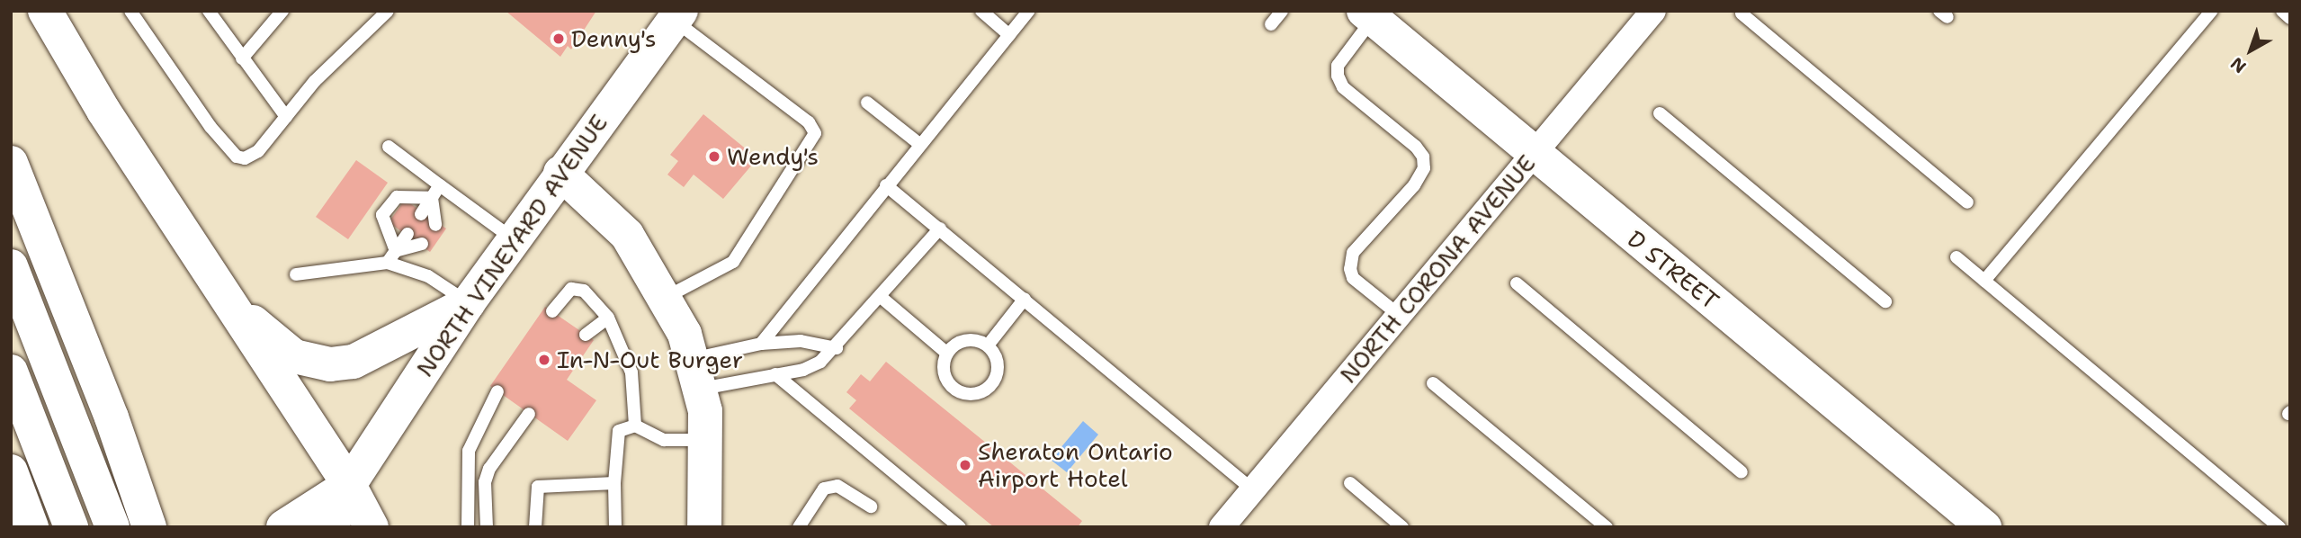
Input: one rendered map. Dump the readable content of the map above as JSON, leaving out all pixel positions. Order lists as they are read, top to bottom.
{
  "streets": {
    "main road": ["NORTH VINEYARD AVENUE", "D STREET"],
    "street": ["NORTH CORONA AVENUE"]
  },
  "crossings": [
    ["NORTH CORONA AVENUE", "D STREET"]
  ],
  "places": [
    "Denny's",
    "Wendy's",
    "In-N-Out Burger",
    "Sheraton Ontario Airport Hotel"
  ],
  "north": "bottom left"
}
